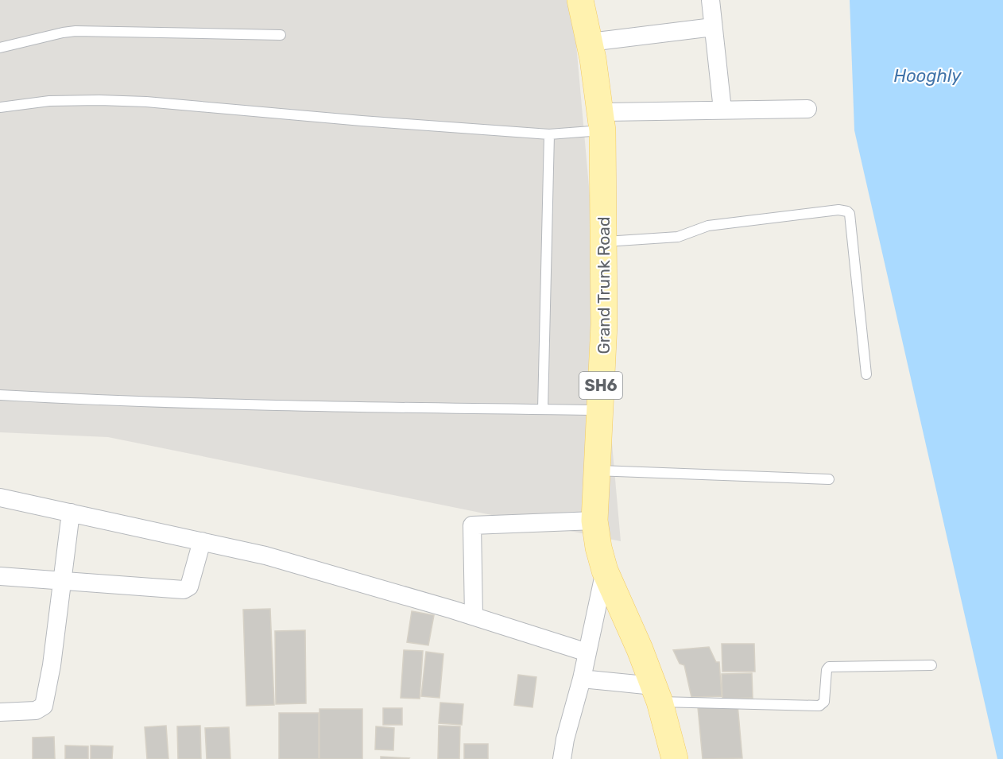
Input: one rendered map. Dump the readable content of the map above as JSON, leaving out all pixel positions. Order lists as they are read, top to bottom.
{
  "streets": {
    "main road": ["Grand Trunk Road", "SH6"]
  },
  "water": ["Hooghly"]
}
